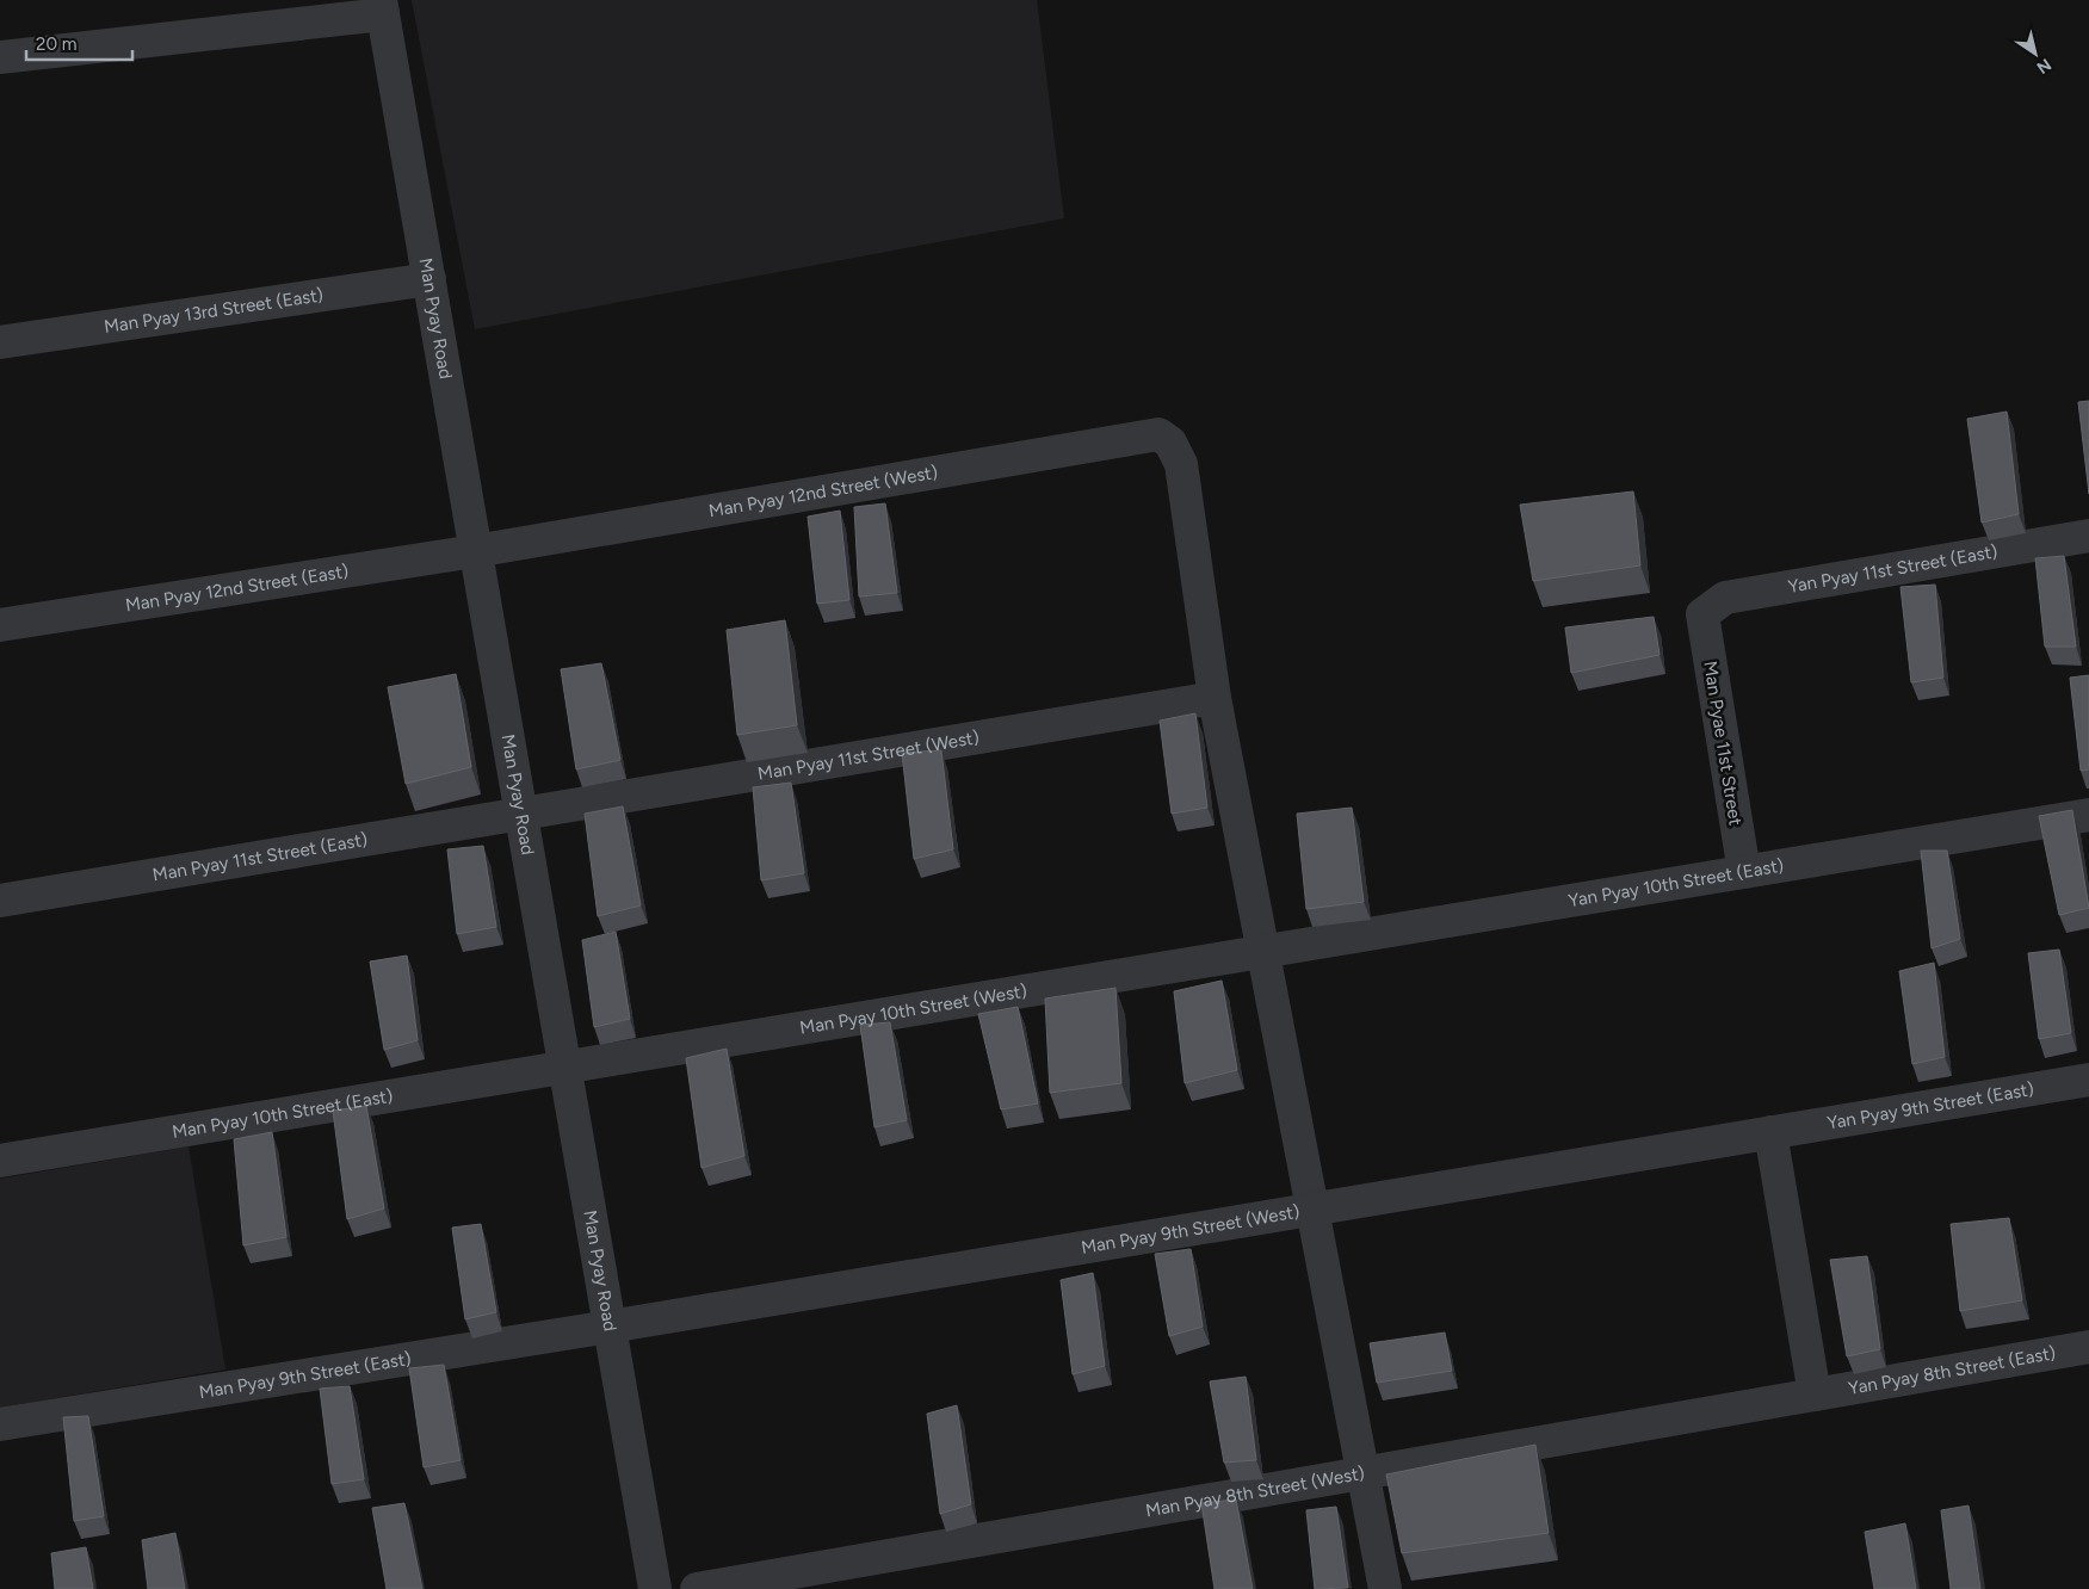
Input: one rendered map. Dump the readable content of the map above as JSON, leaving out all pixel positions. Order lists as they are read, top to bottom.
{
  "streets": {
    "street": [
      "Man Pyay 13rd Street (East)",
      "Man Pyay Road",
      "Man Pyay 12nd Street (West)",
      "Yan Pyay 11st Street (East)",
      "Man Pyay 12nd Street (East)",
      "Man Pyae 11st Street",
      "Man Pyay 11st Street (West)",
      "Man Pyay 11st Street (East)",
      "Yan Pyay 10th Street (East)",
      "Man Pyay 10th Street (West)",
      "Yan Pyay 9th Street (East)",
      "Man Pyay 10th Street (East)",
      "Man Pyay 9th Street (West)",
      "Yan Pyay 8th Street (East)",
      "Man Pyay 9th Street (East)",
      "Man Pyay 8th Street (West)"
    ]
  },
  "crossings": [
    ["Man Pyay 13rd Street (East)", "Man Pyay Road"],
    ["Man Pyay Road", "Man Pyay 12nd Street (West)"],
    ["Man Pyay Road", "Man Pyay 12nd Street (East)"],
    ["Man Pyay Road", "Man Pyay 11st Street (West)"],
    ["Man Pyay Road", "Man Pyay 11st Street (East)"],
    ["Man Pyay Road", "Man Pyay 10th Street (West)"],
    ["Man Pyay Road", "Man Pyay 10th Street (East)"],
    ["Man Pyay Road", "Man Pyay 9th Street (West)"],
    ["Man Pyay Road", "Man Pyay 9th Street (East)"],
    ["Man Pyay 12nd Street (West)", "Man Pyay 12nd Street (East)"],
    ["Man Pyay 12nd Street (West)", "Man Pyay 11st Street (West)"],
    ["Yan Pyay 11st Street (East)", "Man Pyae 11st Street"],
    ["Man Pyae 11st Street", "Yan Pyay 10th Street (East)"],
    ["Man Pyay 11st Street (West)", "Man Pyay 11st Street (East)"],
    ["Yan Pyay 10th Street (East)", "Man Pyay 10th Street (West)"],
    ["Man Pyay 10th Street (West)", "Man Pyay 10th Street (East)"],
    ["Yan Pyay 9th Street (East)", "Man Pyay 9th Street (West)"],
    ["Man Pyay 9th Street (West)", "Man Pyay 9th Street (East)"],
    ["Yan Pyay 8th Street (East)", "Man Pyay 8th Street (West)"]
  ],
  "scale_bar": "20 m",
  "north": "bottom right"
}
